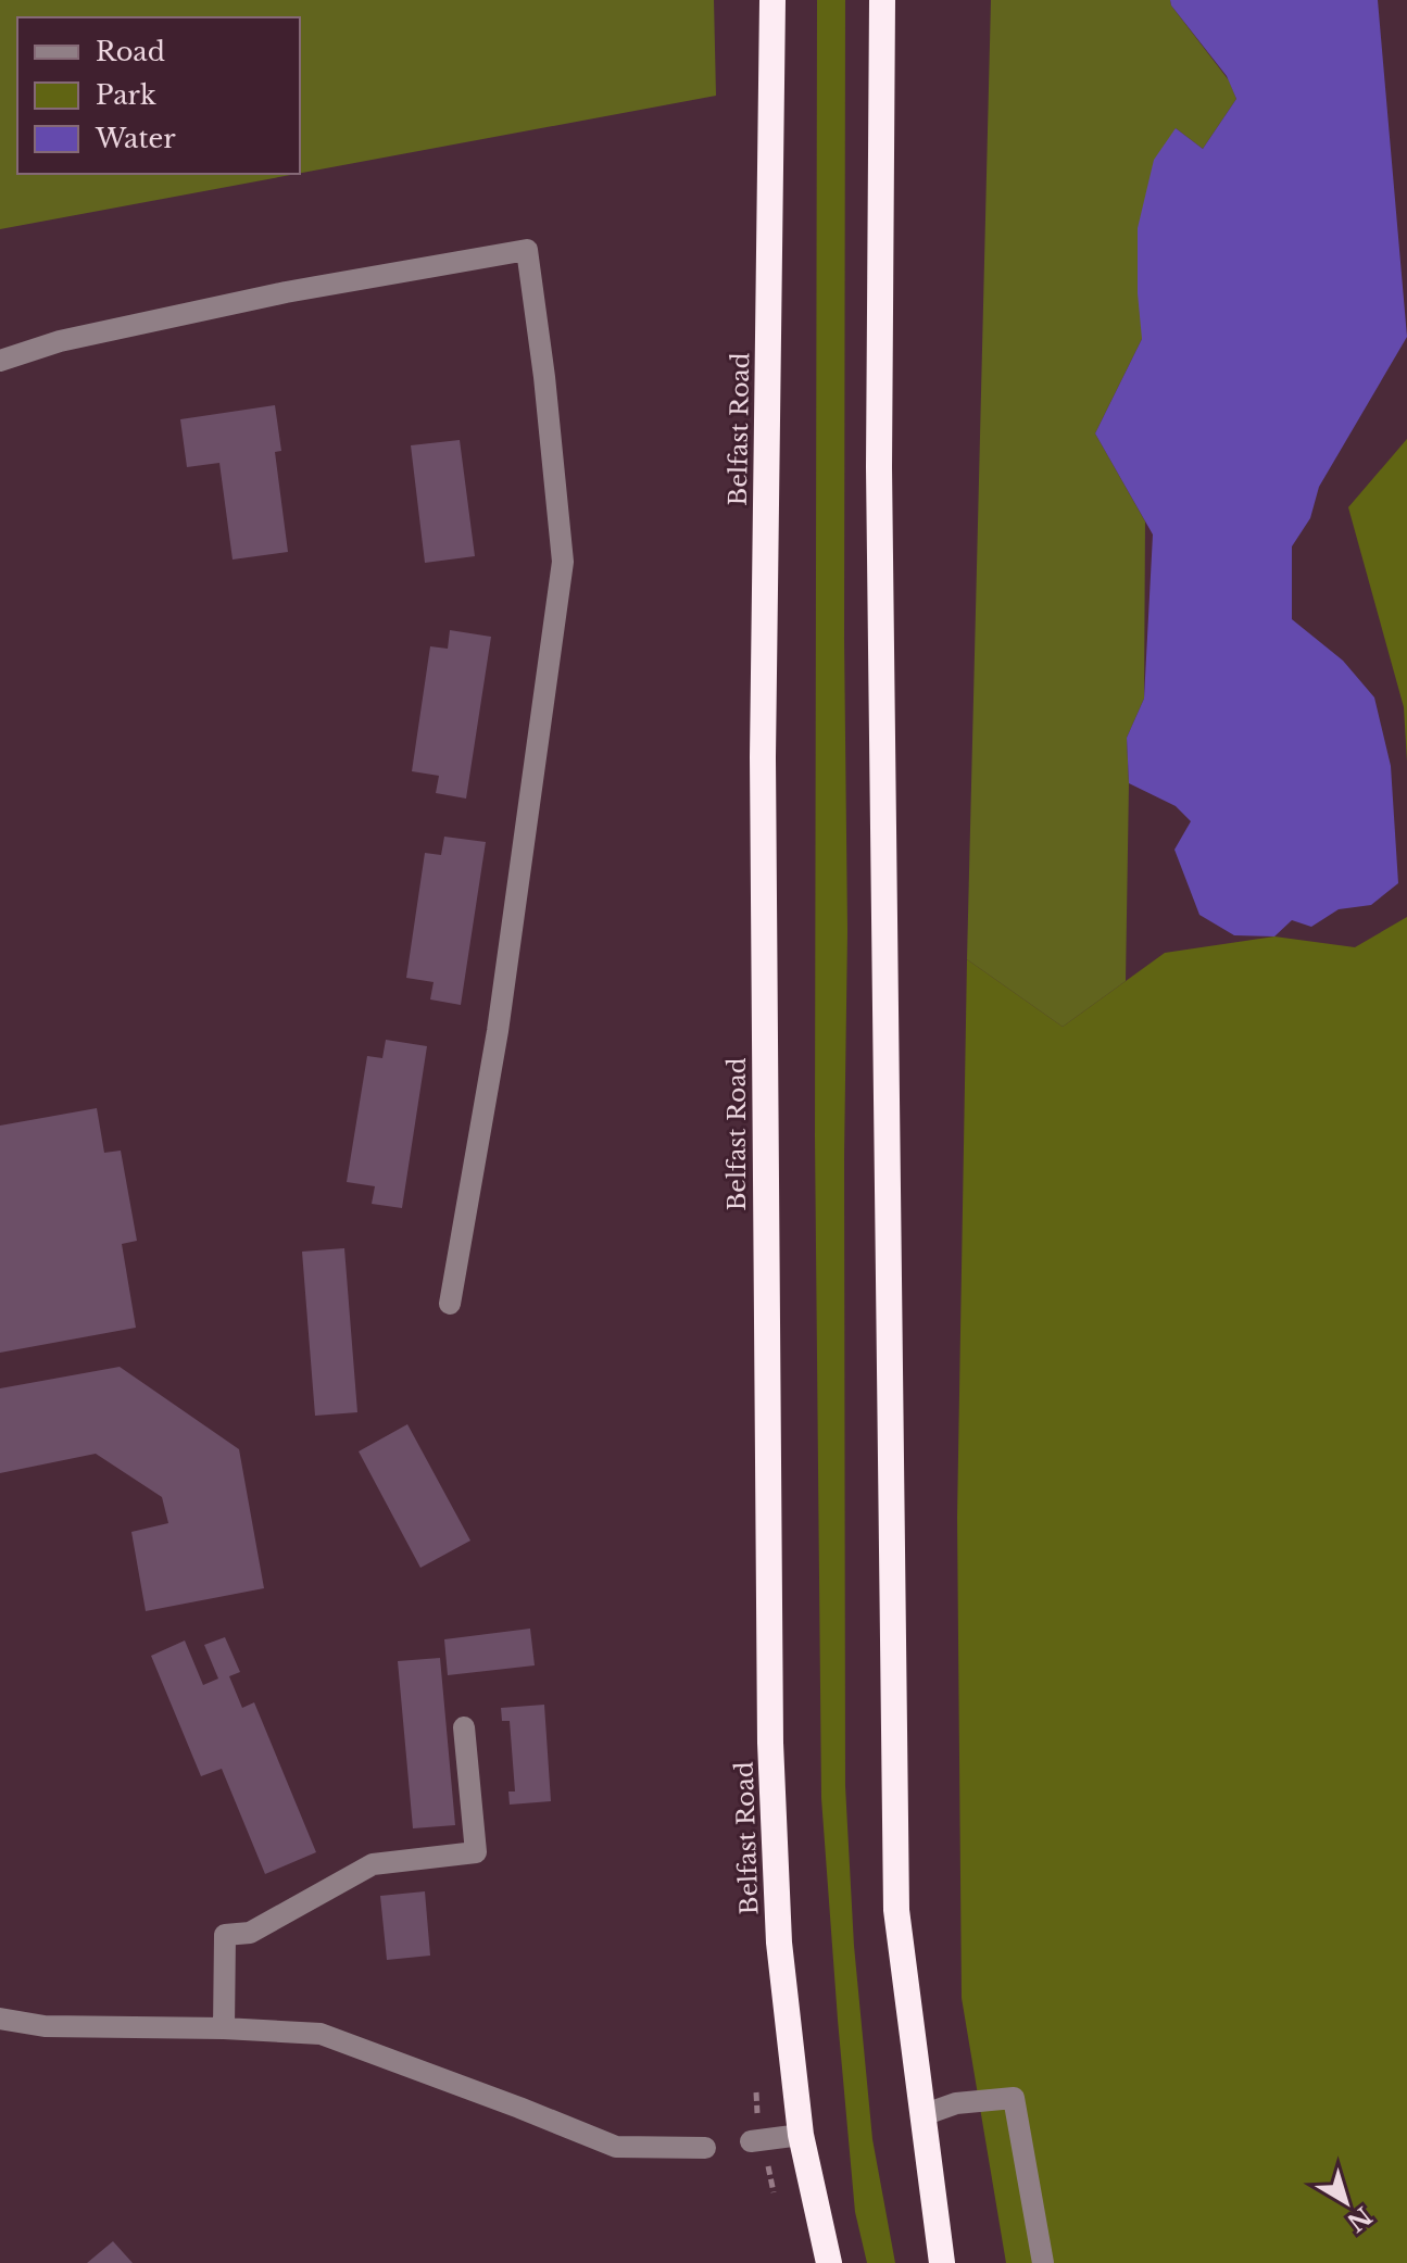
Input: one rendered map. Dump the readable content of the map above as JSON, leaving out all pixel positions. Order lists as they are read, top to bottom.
{
  "streets": {
    "highway": ["Belfast Road"]
  },
  "legend": ["Road", "Park", "Water"],
  "north": "bottom right"
}
